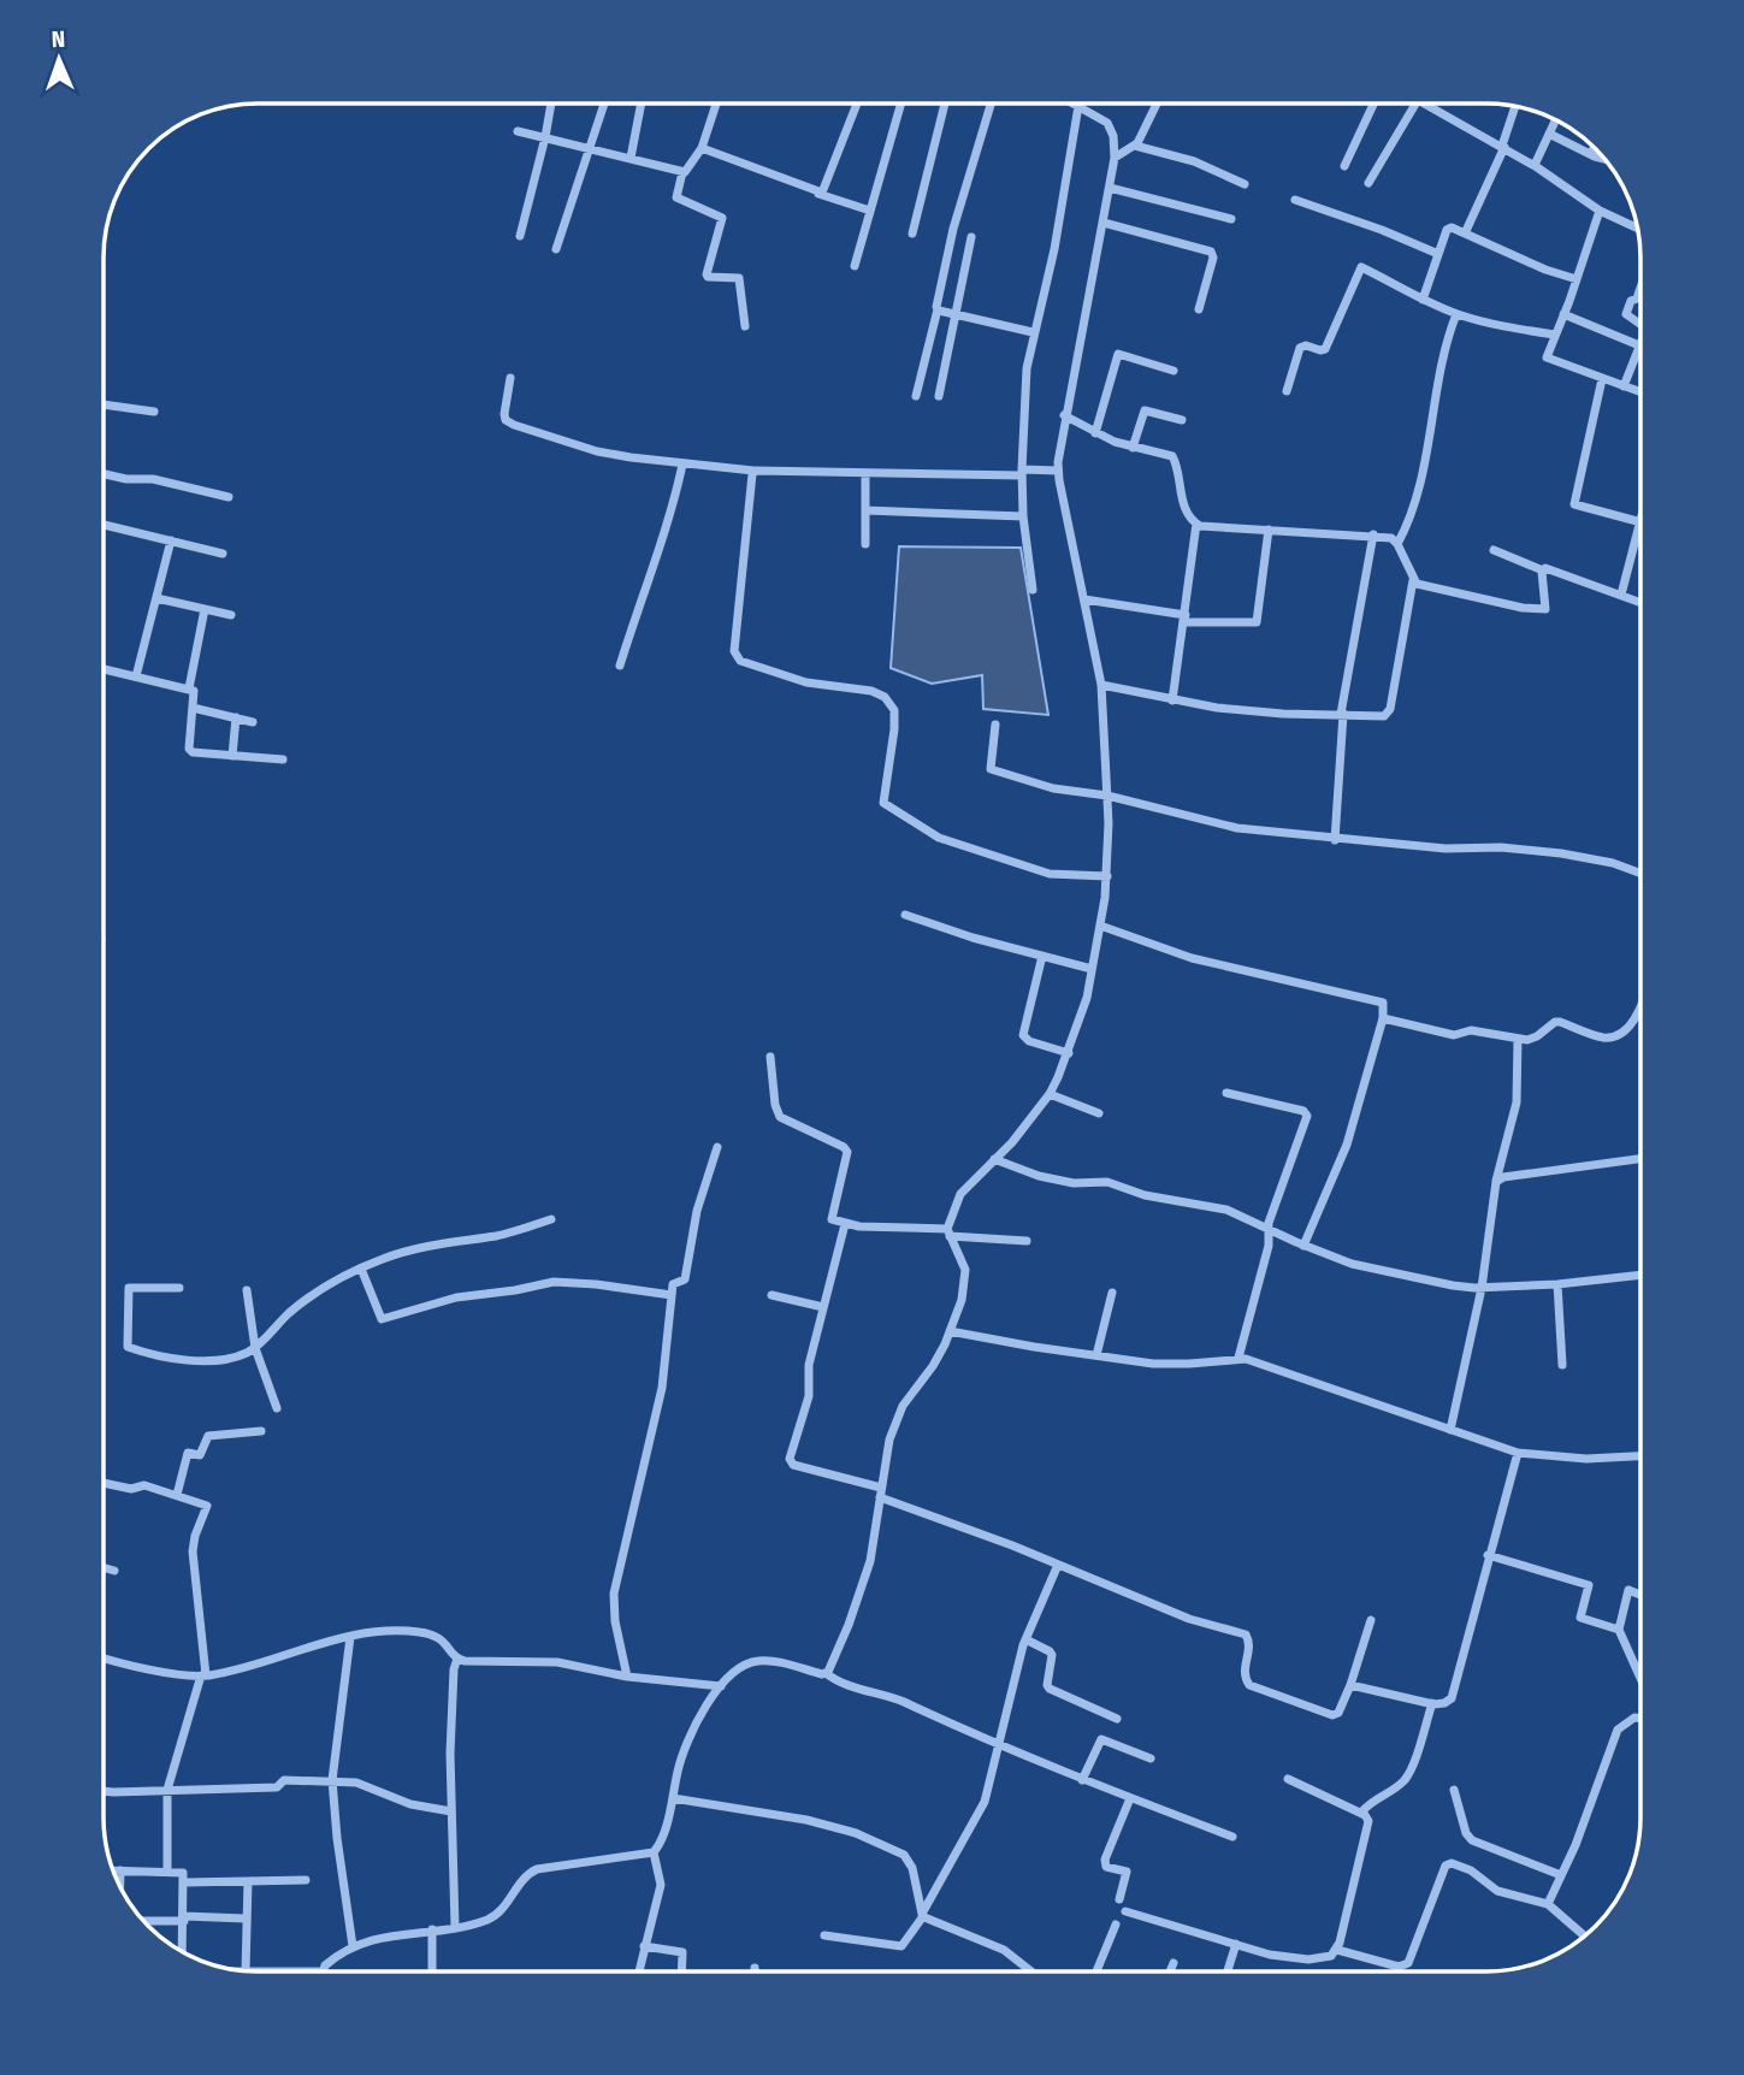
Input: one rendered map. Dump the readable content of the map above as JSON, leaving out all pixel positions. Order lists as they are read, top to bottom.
{
  "north": "top"
}
